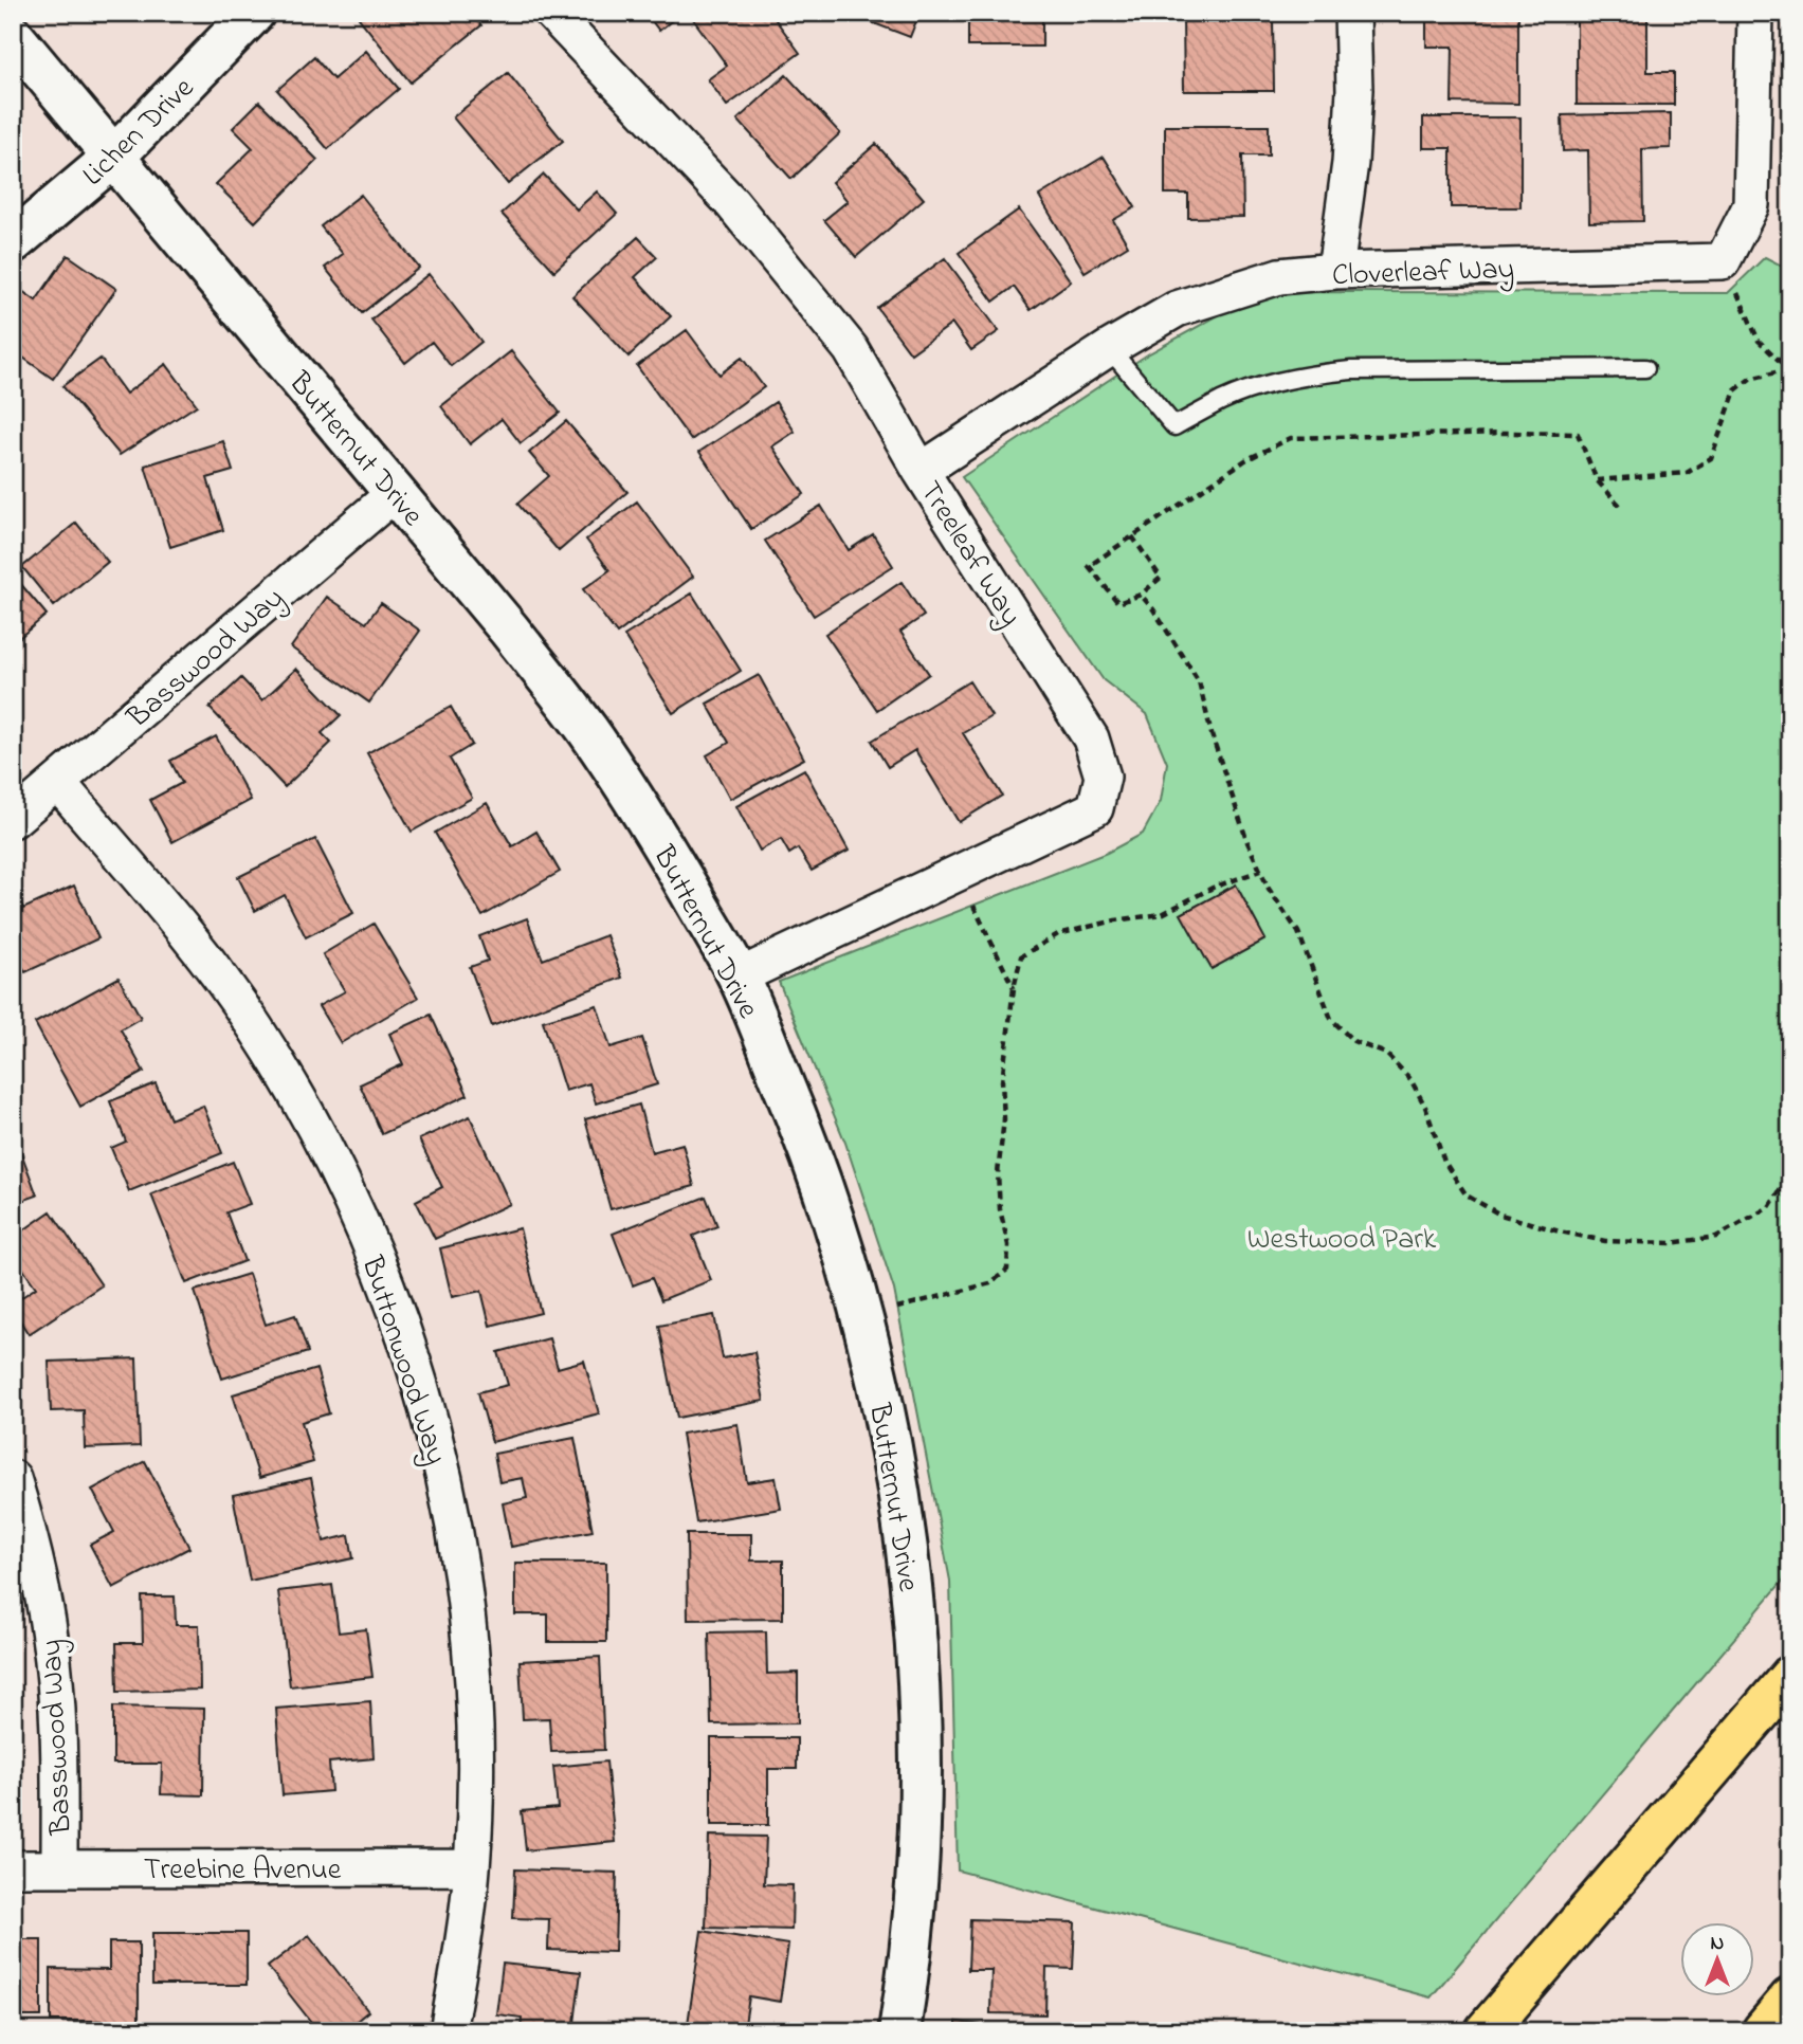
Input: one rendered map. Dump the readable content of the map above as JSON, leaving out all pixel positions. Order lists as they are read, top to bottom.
{
  "streets": {
    "street": [
      "Lichen Drive",
      "Cloverleaf Way",
      "Butternut Drive",
      "Treeleaf Way",
      "Basswood Way",
      "Buttonwood Way",
      "Treebine Avenue"
    ]
  },
  "crossings": [
    ["Lichen Drive", "Butternut Drive"],
    ["Cloverleaf Way", "Treeleaf Way"],
    ["Butternut Drive", "Treeleaf Way"],
    ["Butternut Drive", "Basswood Way"],
    ["Basswood Way", "Buttonwood Way"],
    ["Basswood Way", "Treebine Avenue"],
    ["Buttonwood Way", "Treebine Avenue"]
  ],
  "parks": ["Westwood Park"],
  "north": "top"
}
